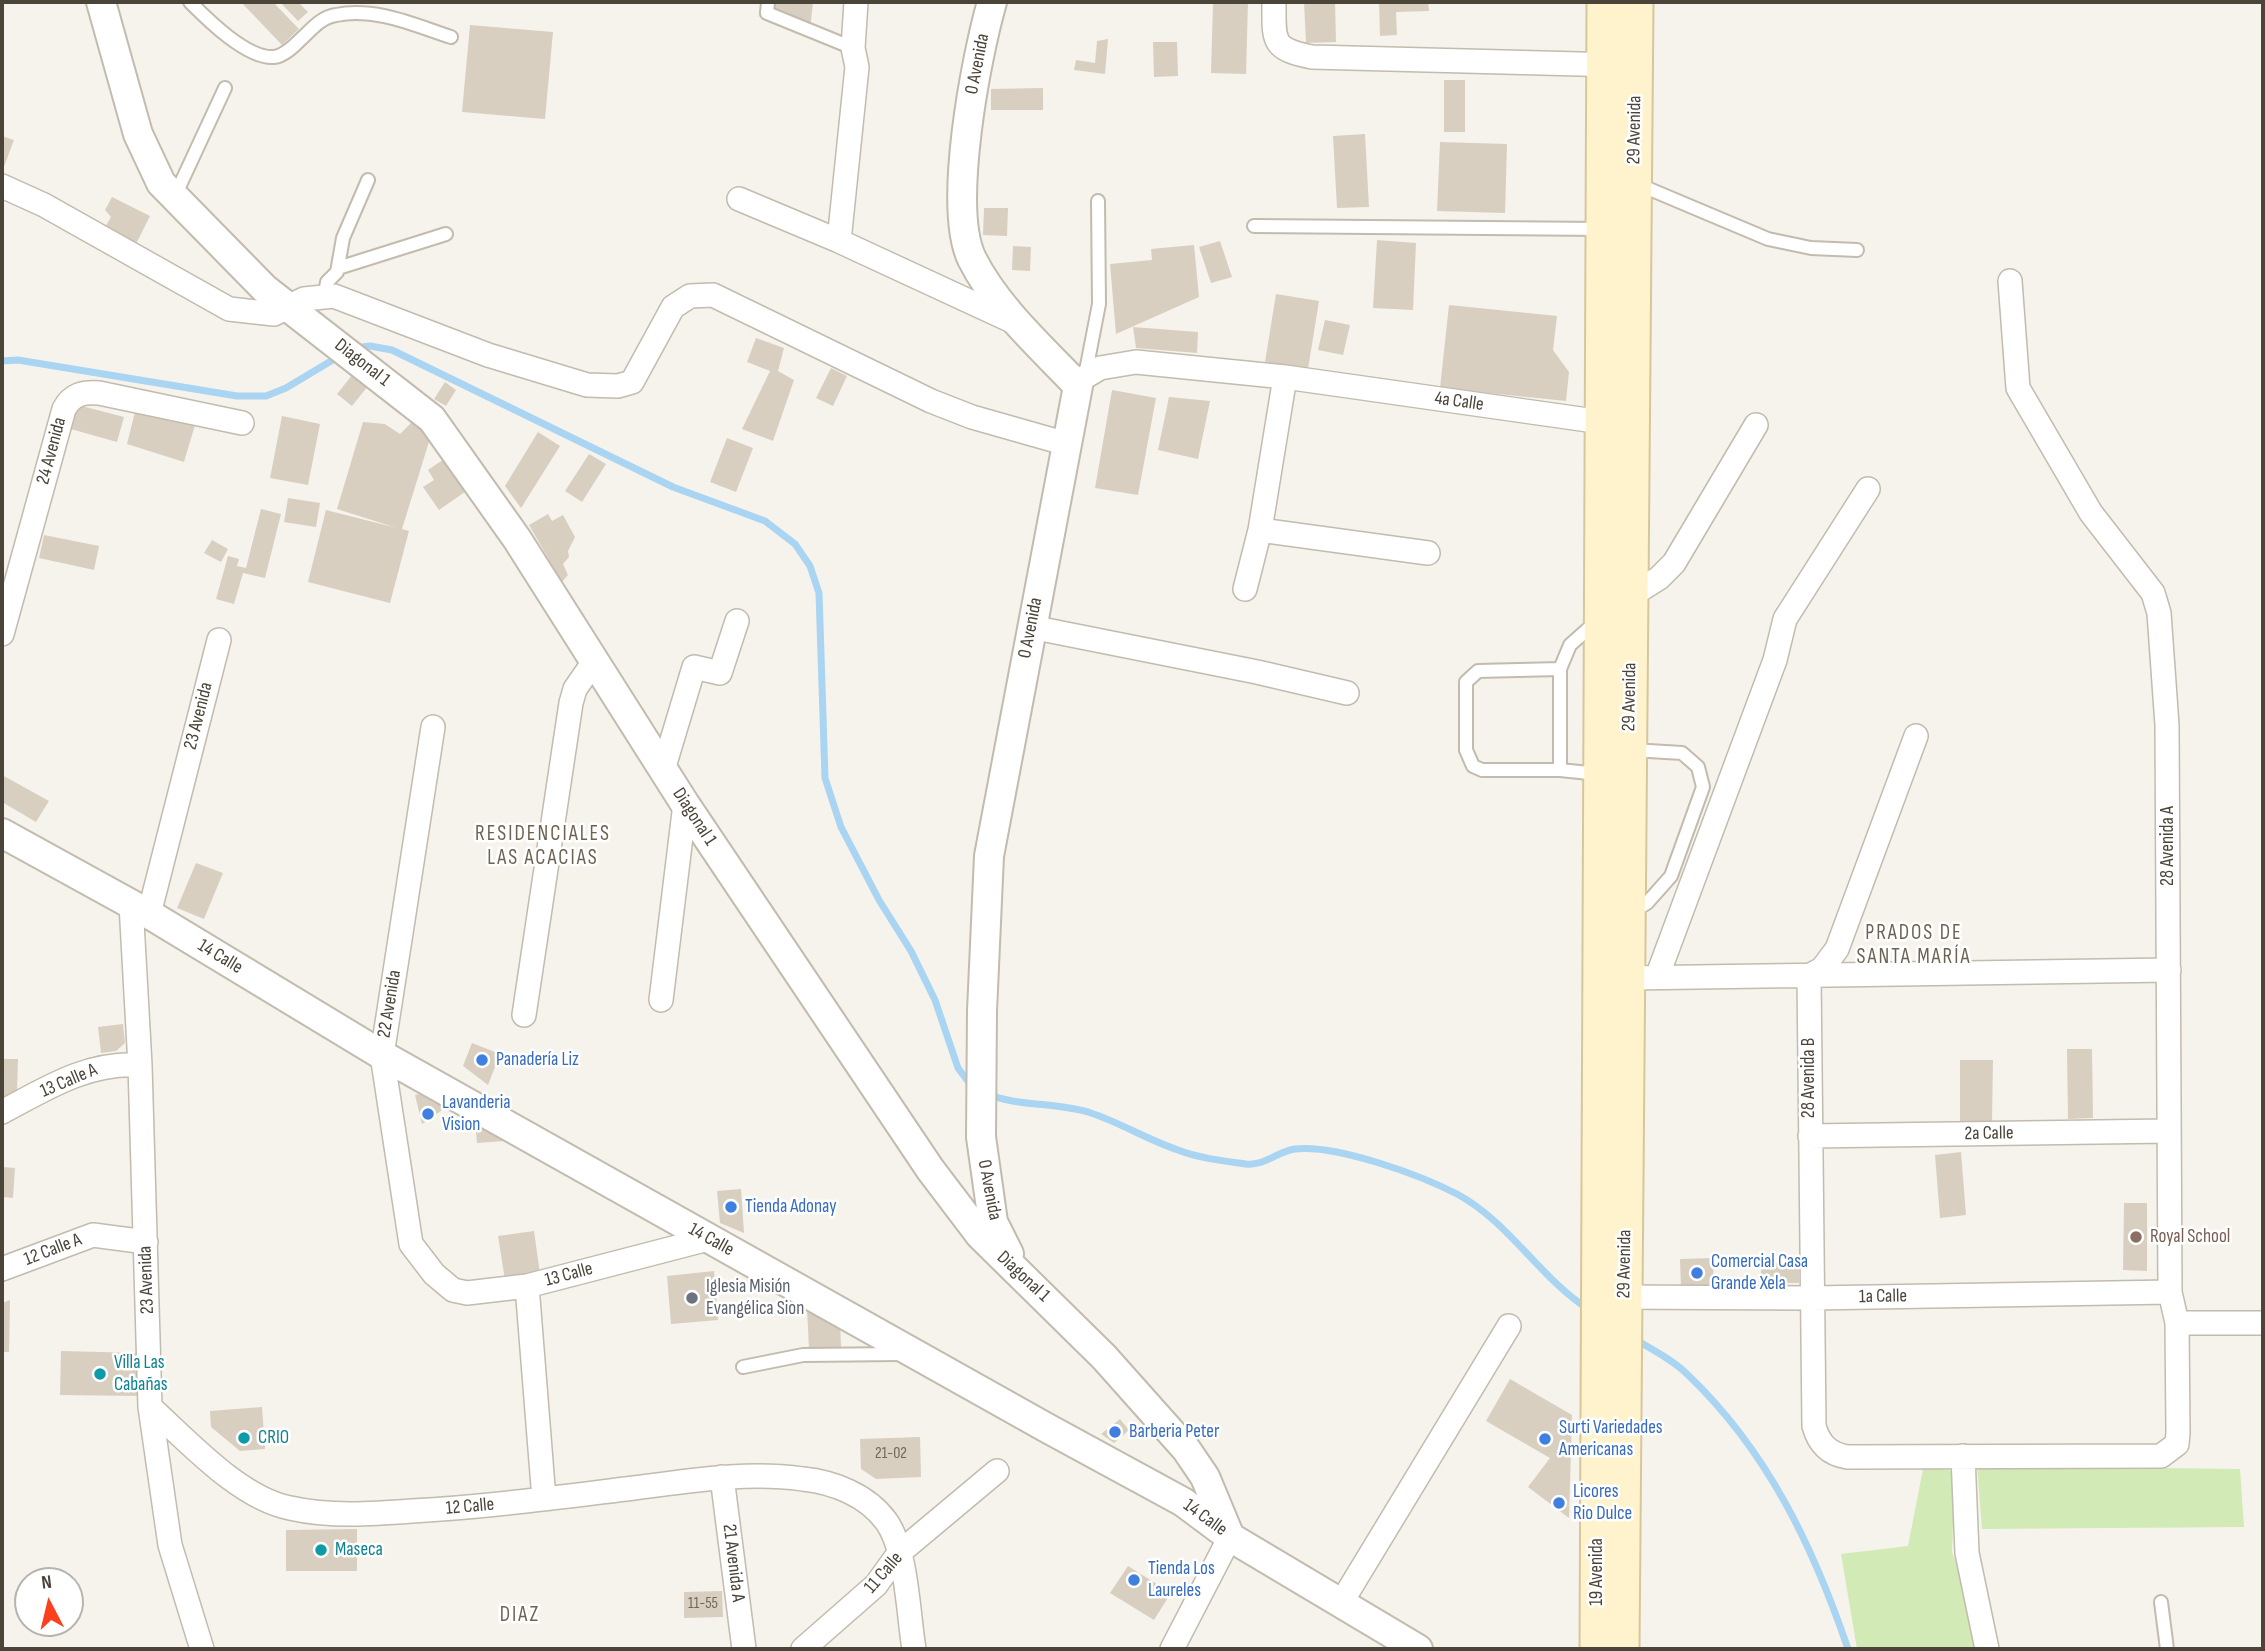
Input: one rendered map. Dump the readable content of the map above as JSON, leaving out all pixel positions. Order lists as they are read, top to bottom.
{
  "streets": {
    "main road": ["29 Avenida", "19 Avenida"],
    "street": [
      "0 Avenida",
      "Diagonal 1",
      "4a Calle",
      "24 Avenida",
      "23 Avenida",
      "28 Avenida A",
      "14 Calle",
      "22 Avenida",
      "28 Avenida B",
      "13 Calle A",
      "2a Calle",
      "12 Calle A",
      "13 Calle",
      "1a Calle",
      "12 Calle",
      "21 Avenida A",
      "11 Calle"
    ]
  },
  "crossings": [
    ["0 Avenida", "Diagonal 1"],
    ["0 Avenida", "4a Calle"],
    ["29 Avenida", "4a Calle"],
    ["29 Avenida", "1a Calle"],
    ["29 Avenida", "19 Avenida"],
    ["Diagonal 1", "14 Calle"],
    ["23 Avenida", "14 Calle"],
    ["23 Avenida", "13 Calle A"],
    ["23 Avenida", "12 Calle A"],
    ["23 Avenida", "12 Calle"],
    ["28 Avenida A", "28 Avenida B"],
    ["28 Avenida A", "2a Calle"],
    ["28 Avenida A", "1a Calle"],
    ["14 Calle", "22 Avenida"],
    ["14 Calle", "13 Calle"],
    ["22 Avenida", "13 Calle"],
    ["28 Avenida B", "2a Calle"],
    ["28 Avenida B", "1a Calle"],
    ["12 Calle", "21 Avenida A"],
    ["12 Calle", "11 Calle"]
  ],
  "districts": ["RESIDENCIALES LAS ACACIAS", "PRADOS DE SANTA MARÍA", "DIAZ"],
  "places": [
    "Panadería Liz",
    "Lavanderia Vision",
    "Tienda Adonay",
    "Royal School",
    "Comercial Casa Grande Xela",
    "Iglesia Misión Evangélica Sion",
    "Villa Las Cabañas",
    "Barberia Peter",
    "CRIO",
    "Surti Variedades Americanas",
    "Licores Rio Dulce",
    "Maseca",
    "Tienda Los Laureles"
  ],
  "house_numbers": ["21-02", "11-55"],
  "north": "top"
}
